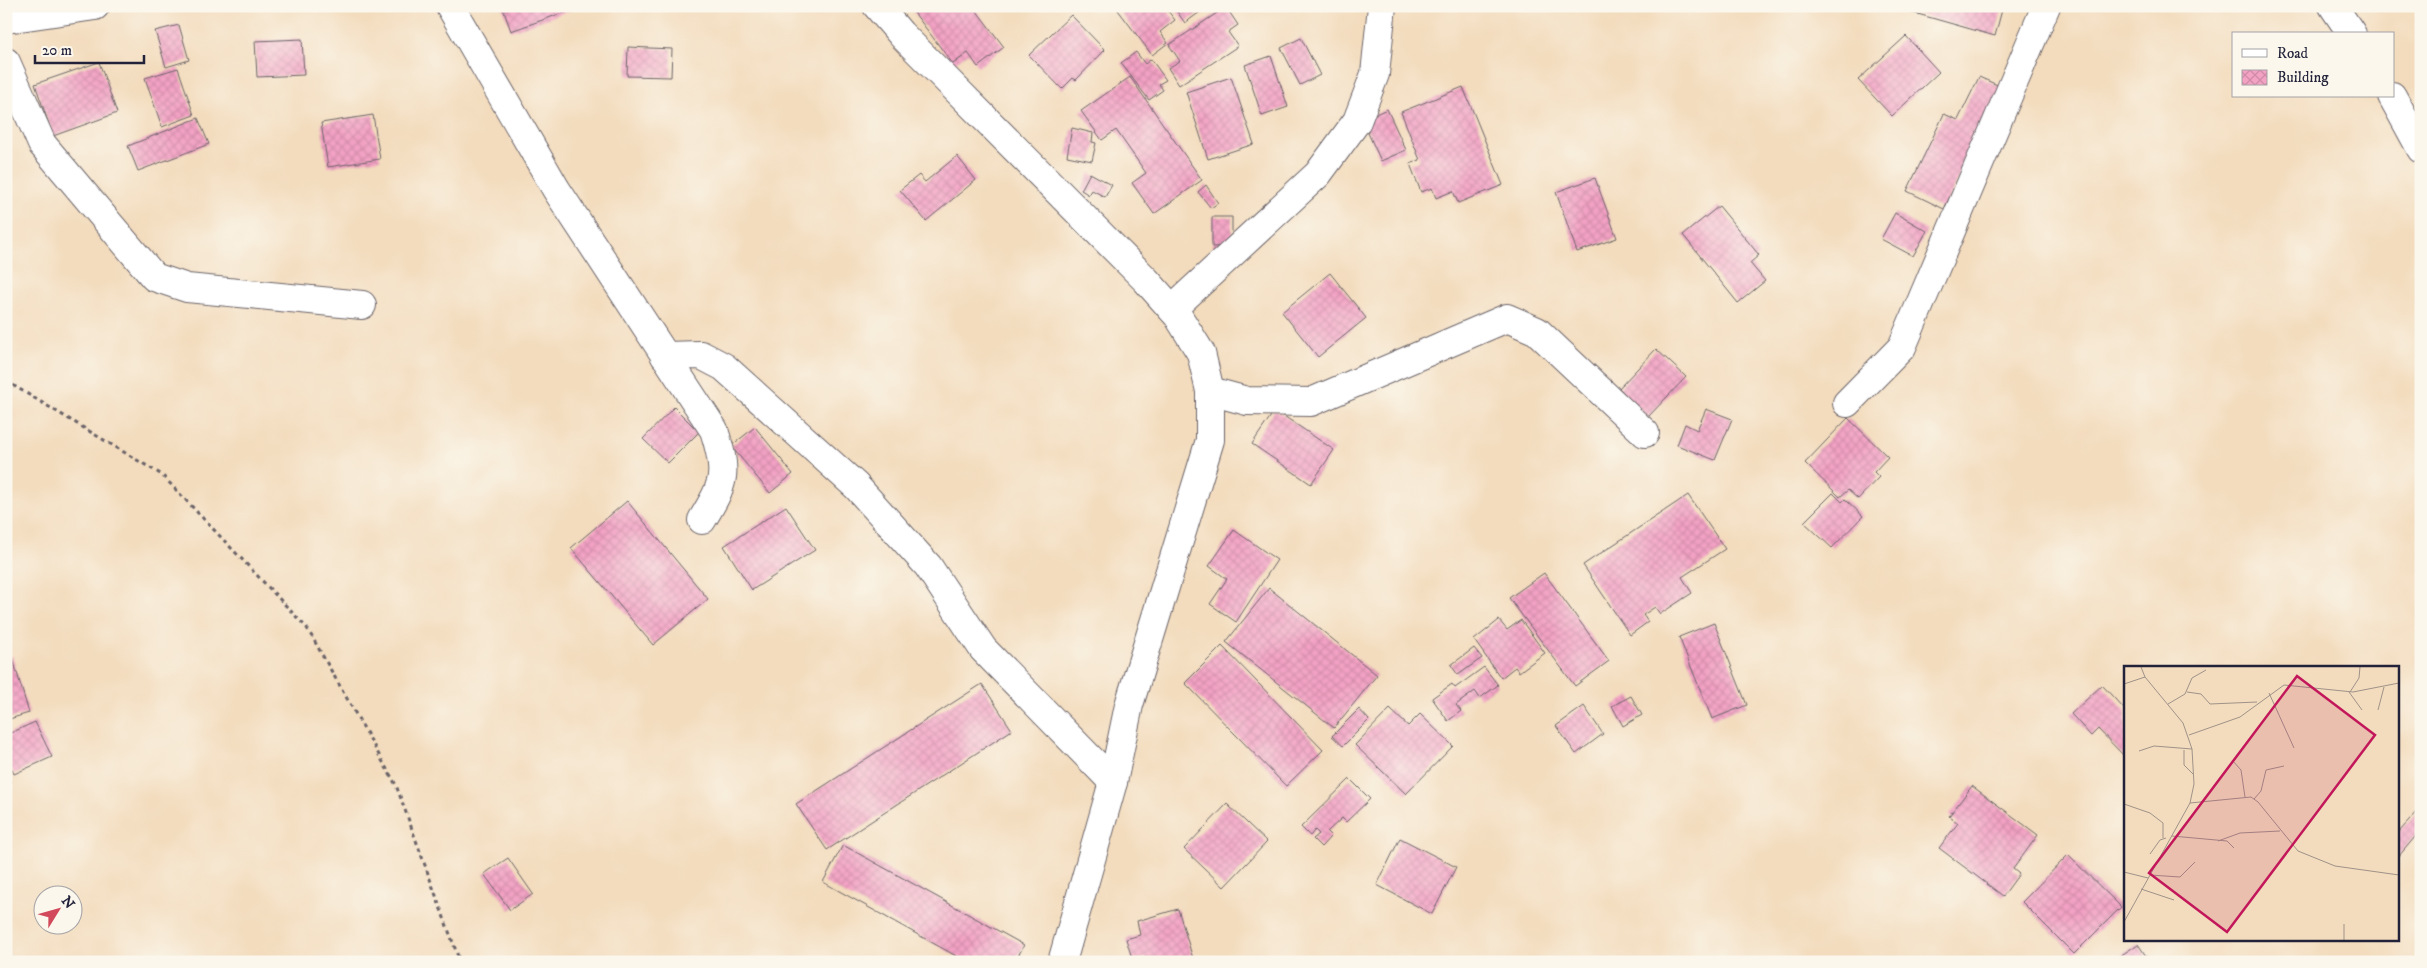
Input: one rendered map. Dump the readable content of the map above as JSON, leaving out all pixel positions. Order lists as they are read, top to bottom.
{
  "legend": ["Road", "Building"],
  "scale_bar": "20 m",
  "north": "top right"
}
